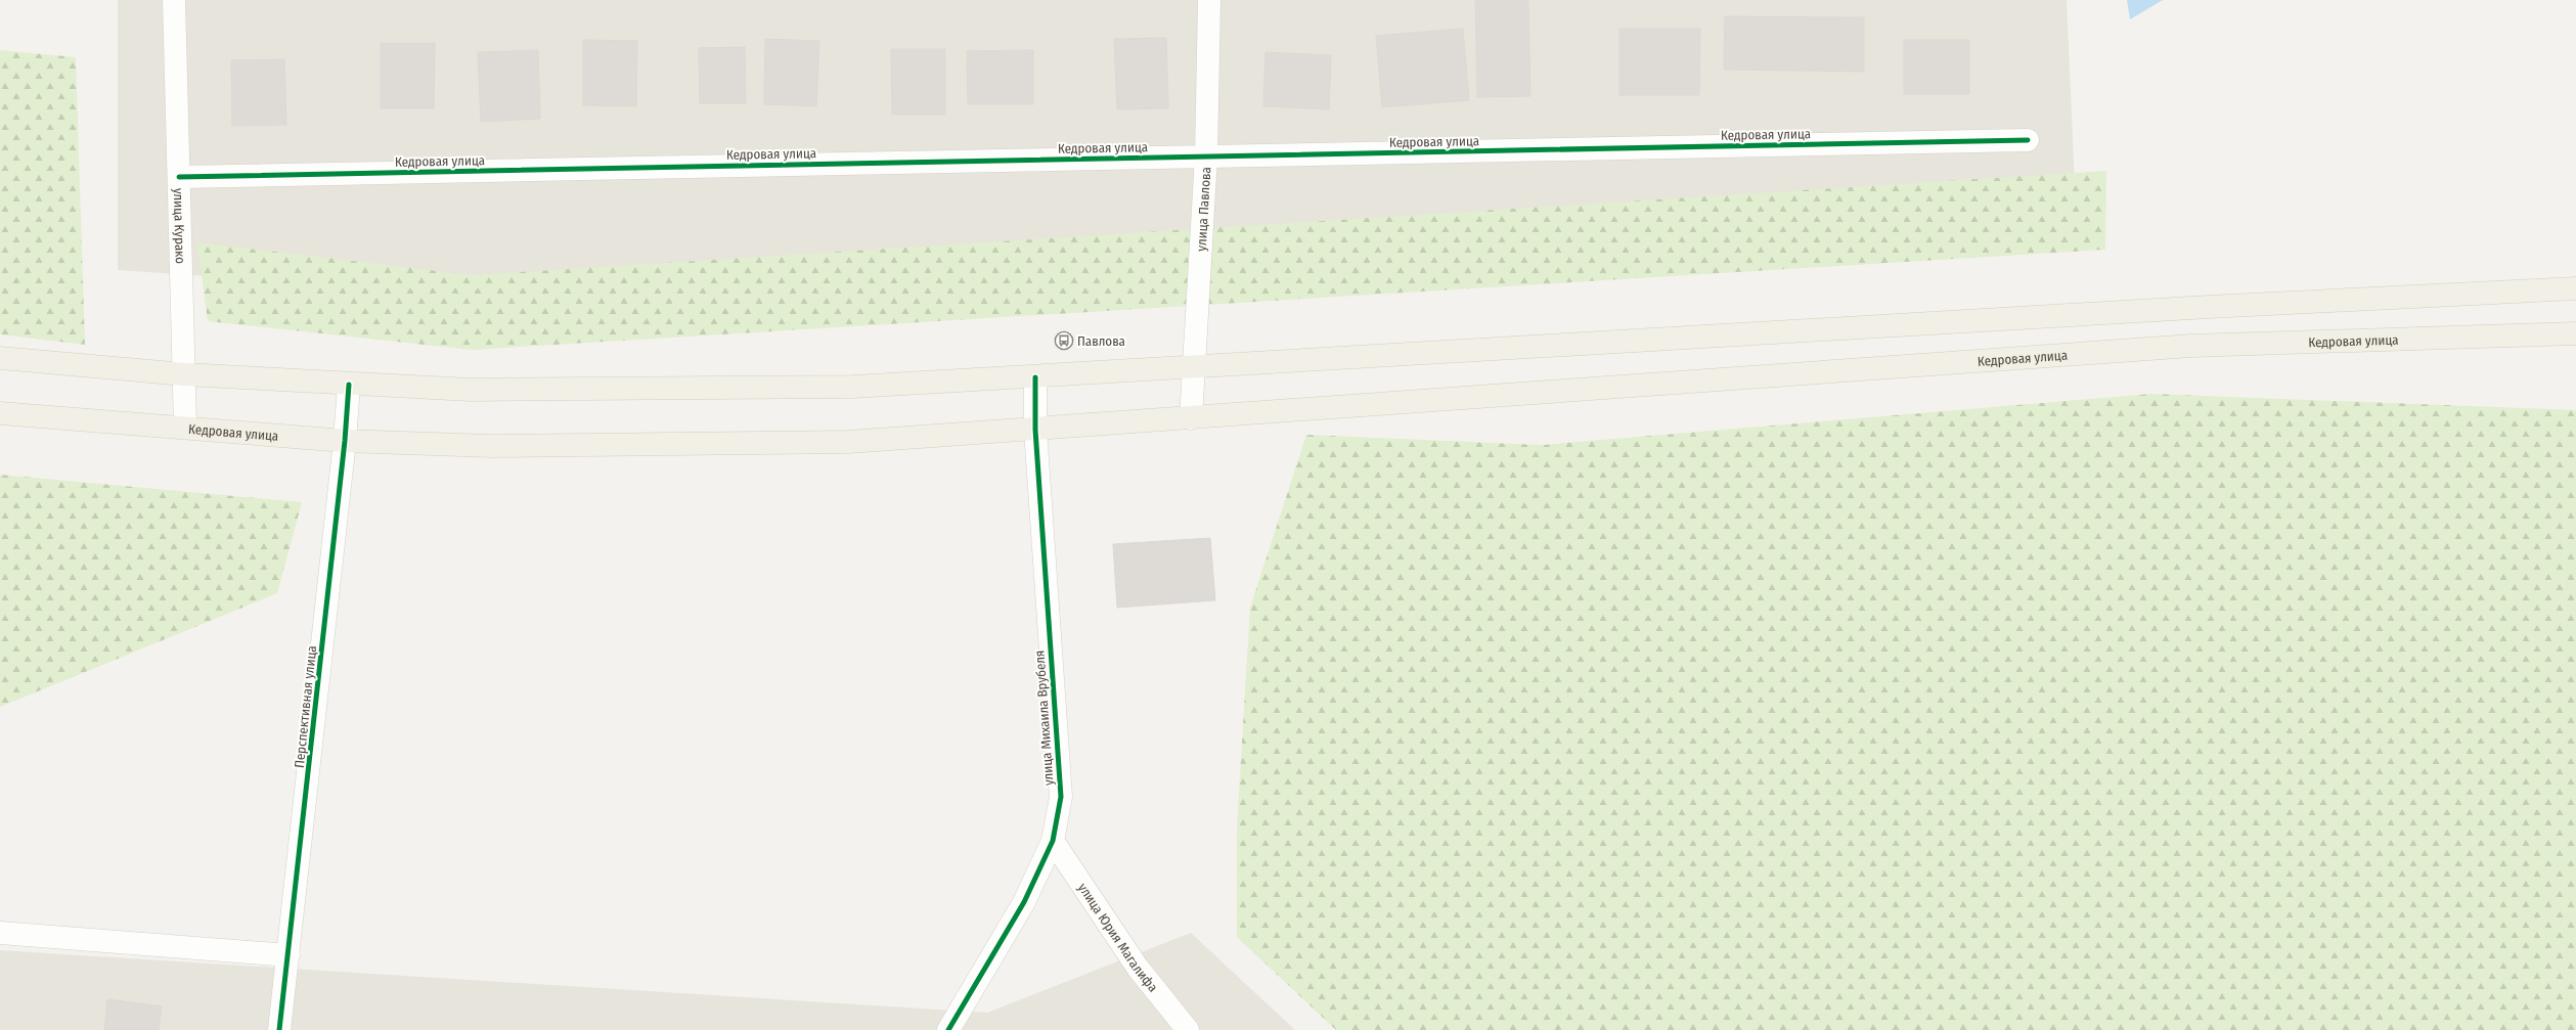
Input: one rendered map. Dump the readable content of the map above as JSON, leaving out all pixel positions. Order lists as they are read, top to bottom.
{
  "streets": {
    "main road": ["Кедровая улица"],
    "street": [
      "улица Павлова",
      "улица Курако",
      "Перспективная улица",
      "улица Михаила Врубеля",
      "улица Юрия Магалифа"
    ]
  },
  "crossings": [
    ["Кедровая улица", "улица Павлова"],
    ["Кедровая улица", "улица Курако"],
    ["Кедровая улица", "Перспективная улица"],
    ["Кедровая улица", "улица Михаила Врубеля"],
    ["улица Михаила Врубеля", "улица Юрия Магалифа"]
  ],
  "places": {
    "bus stop": ["Павлова"]
  }
}
